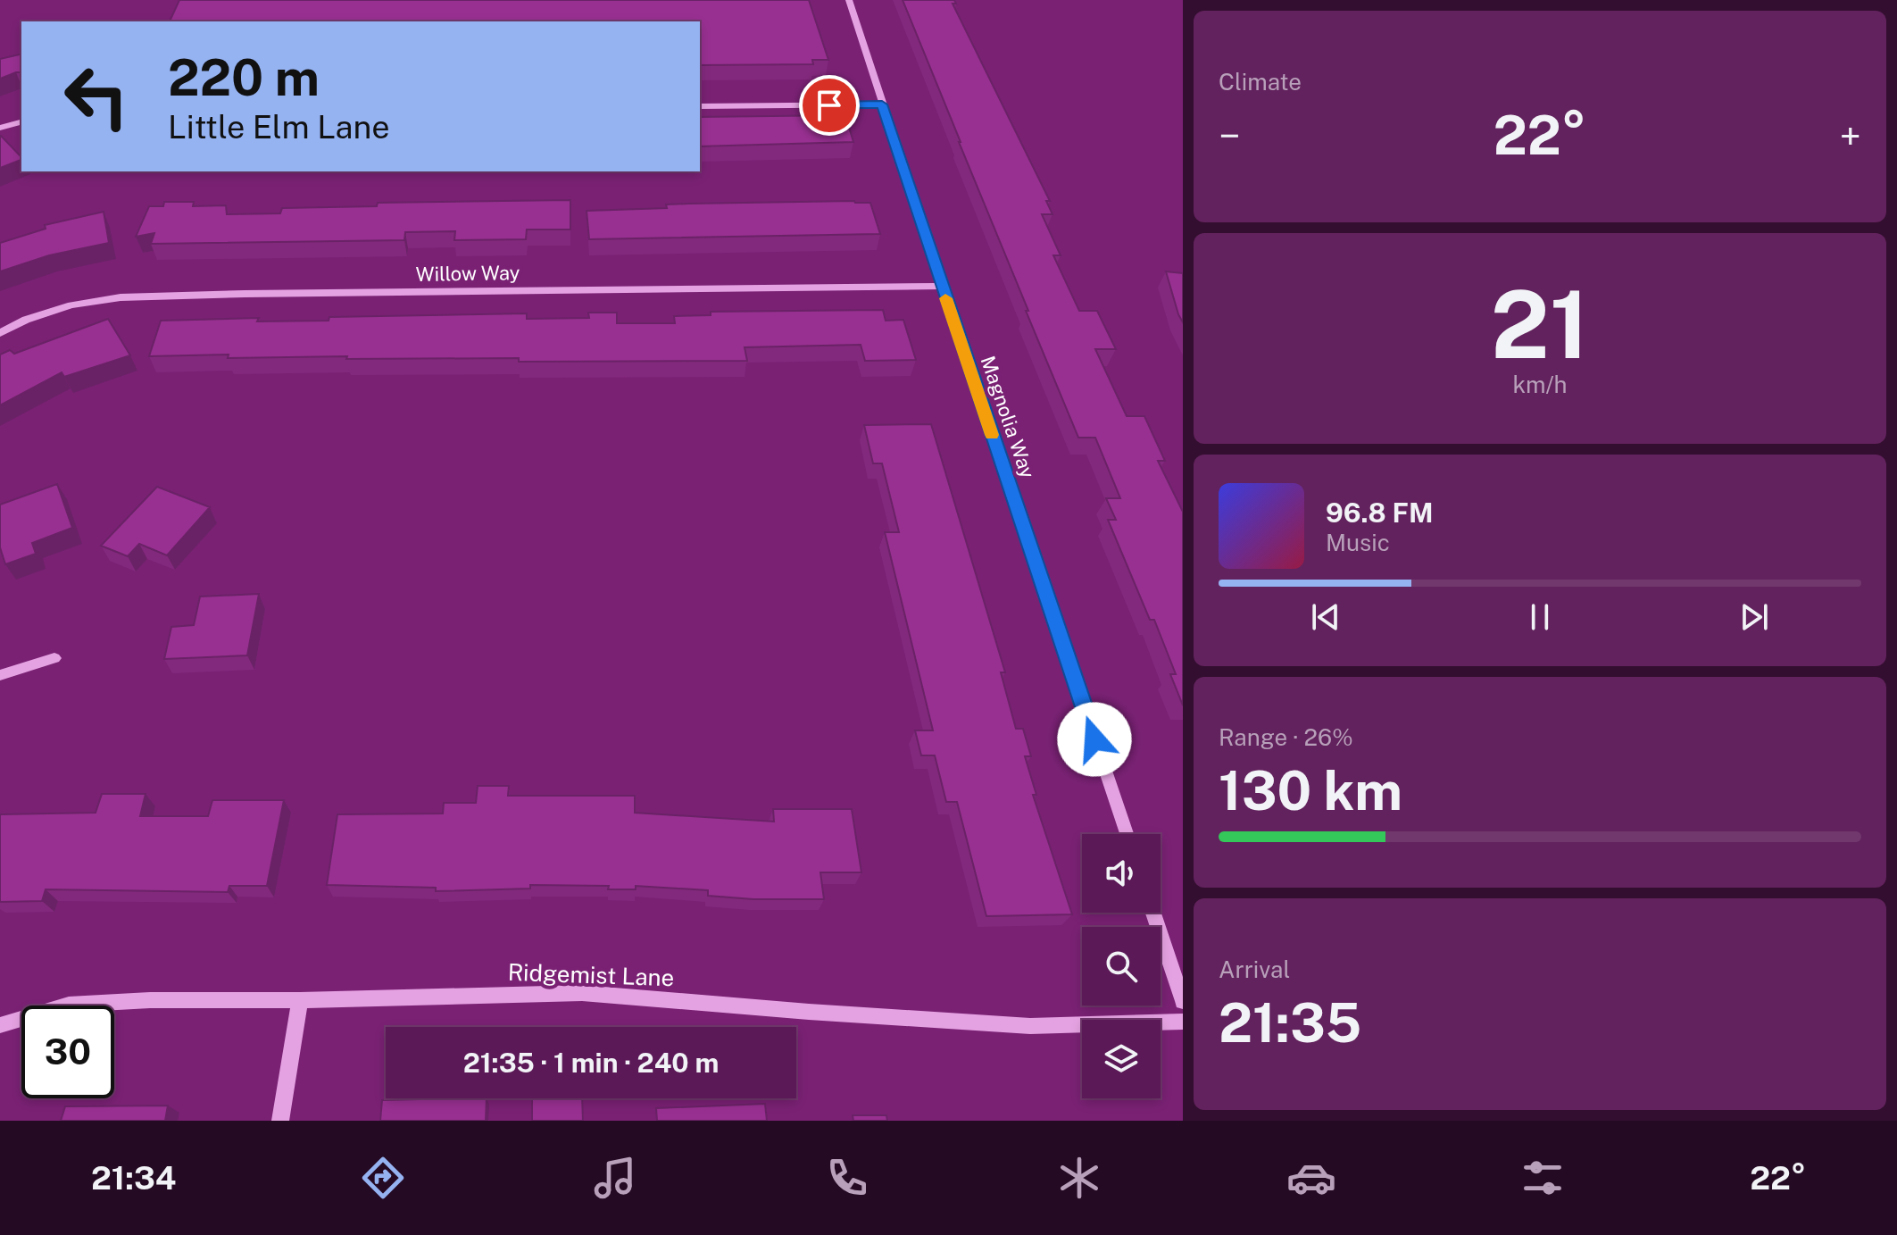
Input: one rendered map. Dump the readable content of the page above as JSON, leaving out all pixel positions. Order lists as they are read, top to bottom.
{
  "streets": {
    "street": ["Willow Way", "Magnolia Way", "Ridgemist Lane"]
  },
  "crossings": [
    ["Willow Way", "Magnolia Way"]
  ],
  "page": {
    "tile": [
      "Climate",
      ["21", "km/h"],
      ["Range · 26%", "130 km"],
      ["Arrival", "21:35"]
    ],
    "turn": ["220 m", "Little Elm Lane"],
    "heat": ["−", "22°", "+"],
    "song": ["96.8 FM", "Music"],
    "limit": "30",
    "trip": "21:35 · 1 min · 240 m",
    "tabs": ["21:34", "22°"]
  }
}
